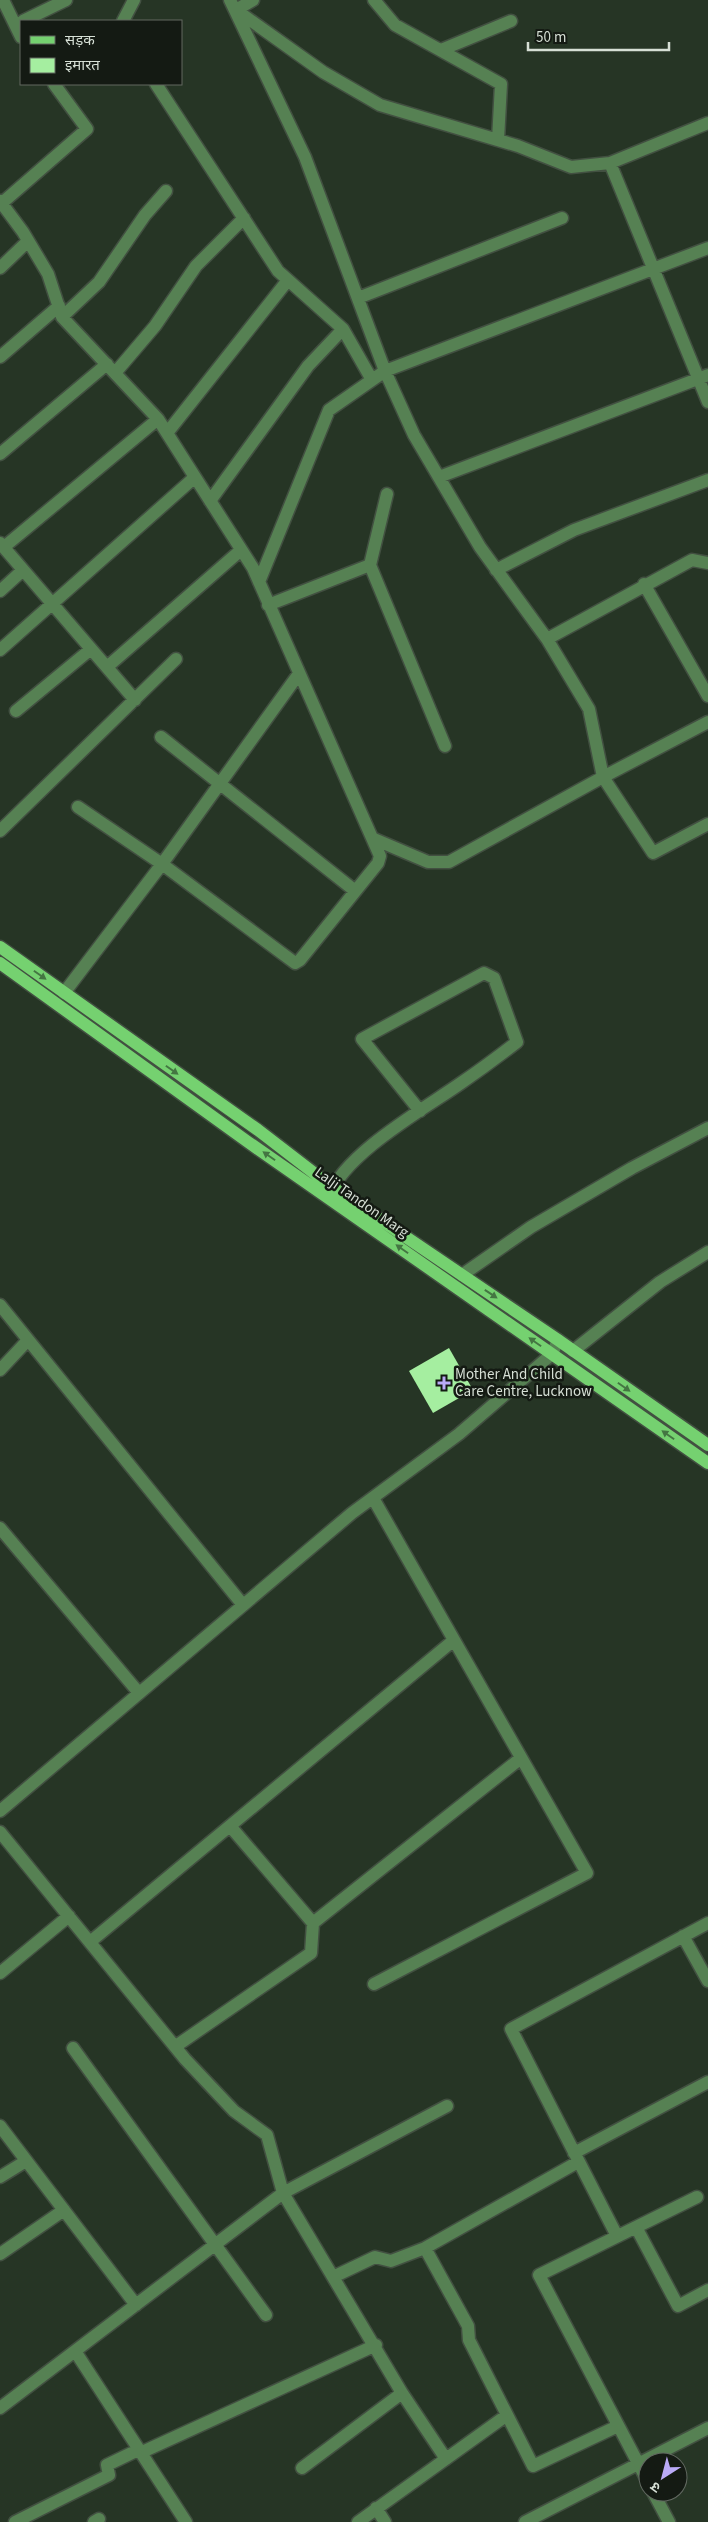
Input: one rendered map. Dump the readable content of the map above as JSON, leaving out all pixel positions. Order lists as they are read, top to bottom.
{
  "streets": {
    "main road": ["Lalji Tandon Marg"]
  },
  "places": {
    "health": ["Mother And Child Care Centre, Lucknow"]
  },
  "legend": ["सड़क", "इमारत"],
  "scale_bar": "50 m",
  "north": "bottom left"
}
